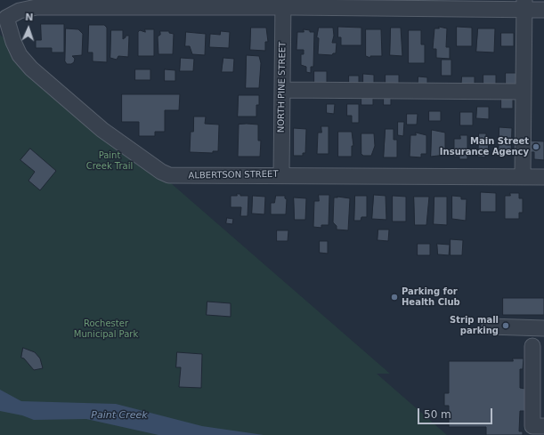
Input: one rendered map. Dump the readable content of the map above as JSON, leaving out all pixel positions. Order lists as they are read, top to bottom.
{
  "streets": {
    "street": ["NORTH PINE STREET", "ALBERTSON STREET"]
  },
  "crossings": [
    ["NORTH PINE STREET", "ALBERTSON STREET"]
  ],
  "water": ["Paint Creek"],
  "parks": ["Paint Creek Trail", "Rochester Municipal Park"],
  "places": ["Main Street Insurance Agency", "Parking for Health Club", "Strip mall parking"],
  "scale_bar": "50 m",
  "north": "top"
}
